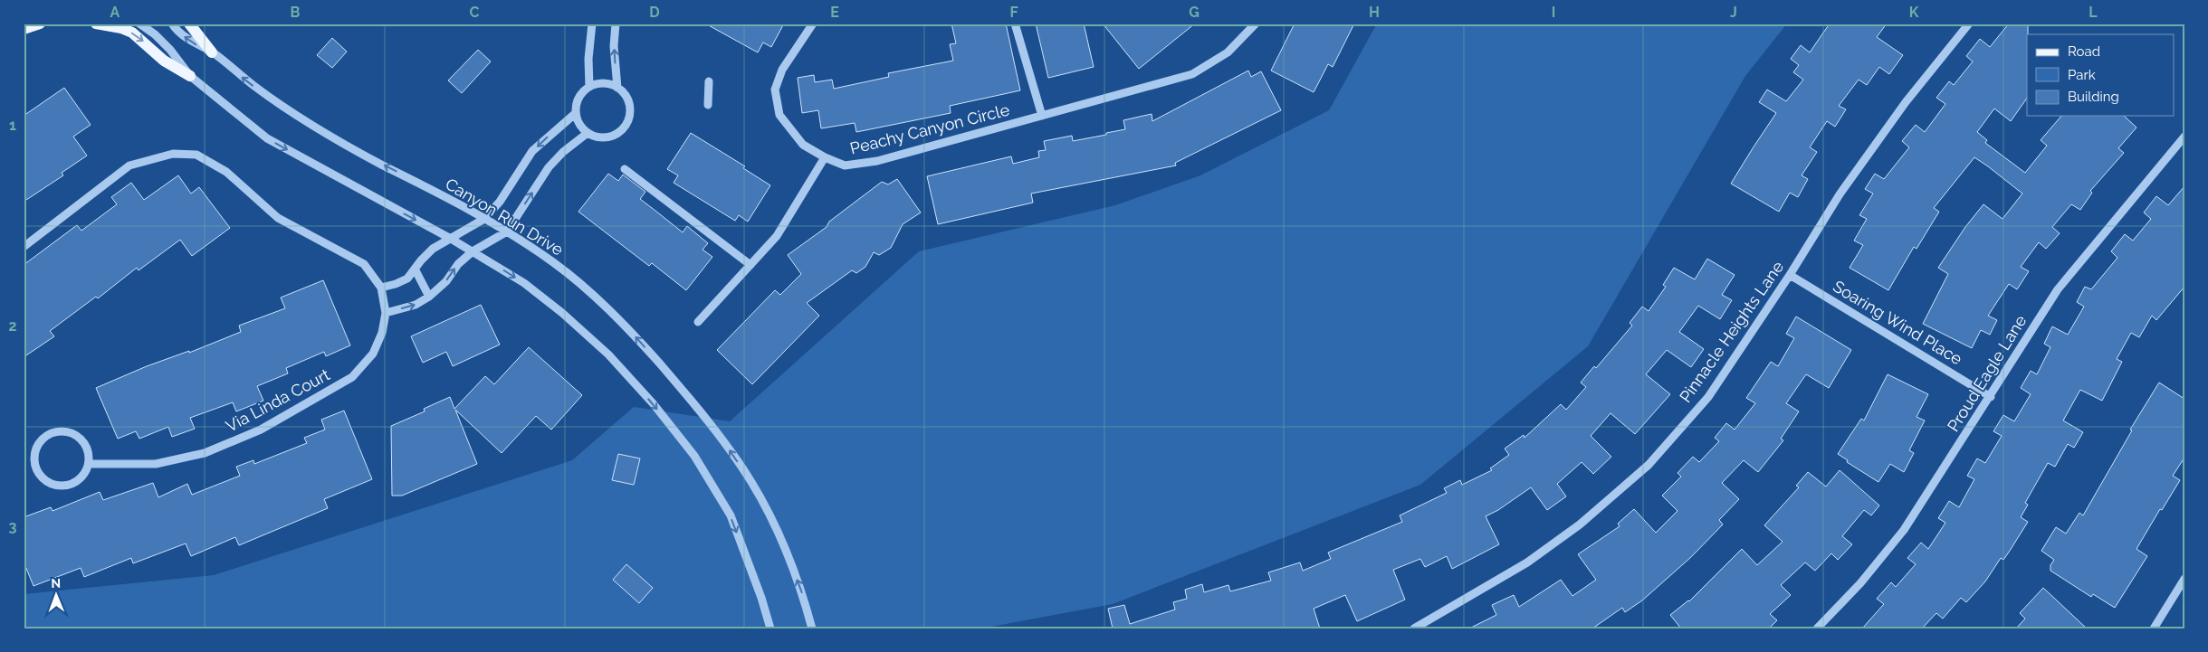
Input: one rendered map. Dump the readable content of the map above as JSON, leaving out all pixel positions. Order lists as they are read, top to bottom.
{
  "streets": {
    "street": [
      "Peachy Canyon Circle",
      "Canyon Run Drive",
      "Soaring Wind Place",
      "Pinnacle Heights Lane",
      "Proud Eagle Lane",
      "Via Linda Court"
    ]
  },
  "crossings": [
    ["Soaring Wind Place", "Pinnacle Heights Lane"],
    ["Soaring Wind Place", "Proud Eagle Lane"]
  ],
  "legend": ["Road", "Park", "Building"],
  "north": "top",
  "grid": {
    "columns": [
      "A",
      "B",
      "C",
      "D",
      "E",
      "F",
      "G",
      "H",
      "I",
      "J",
      "K",
      "L"
    ],
    "rows": ["1", "2", "3"]
  }
}
